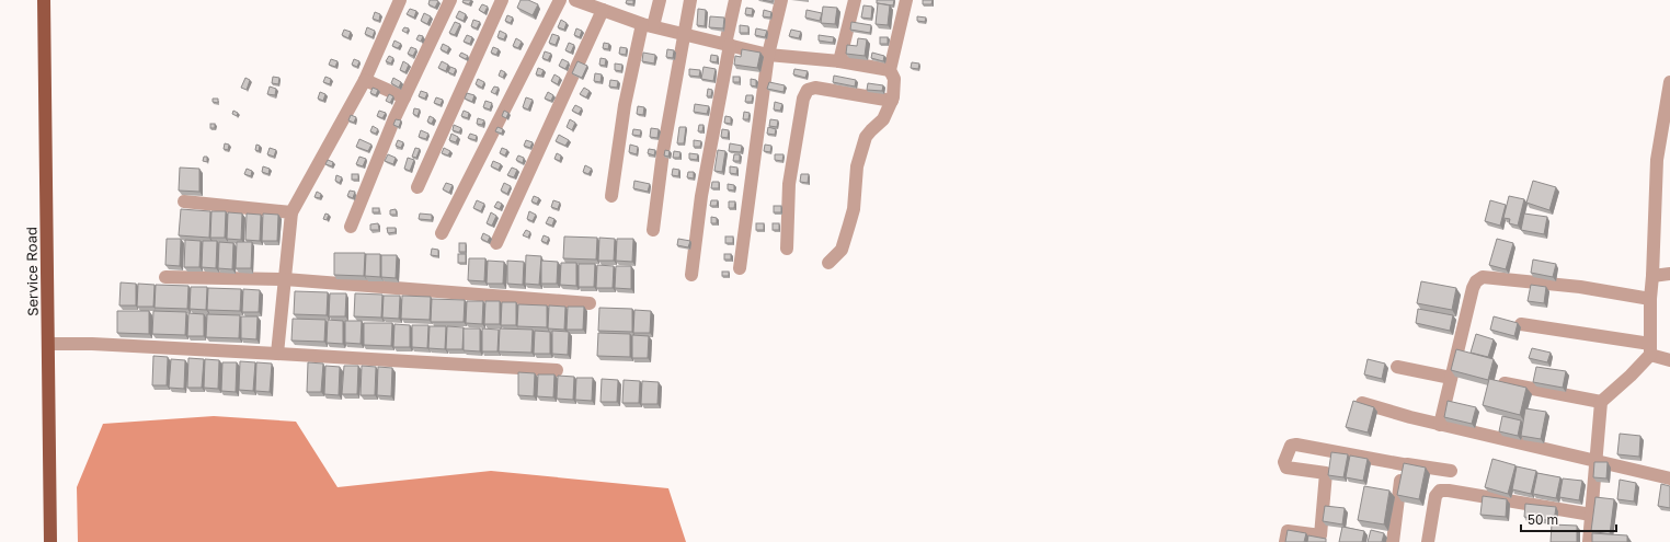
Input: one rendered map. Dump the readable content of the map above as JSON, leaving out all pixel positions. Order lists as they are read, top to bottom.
{
  "streets": {
    "main road": ["Service Road"]
  },
  "scale_bar": "50 m"
}
